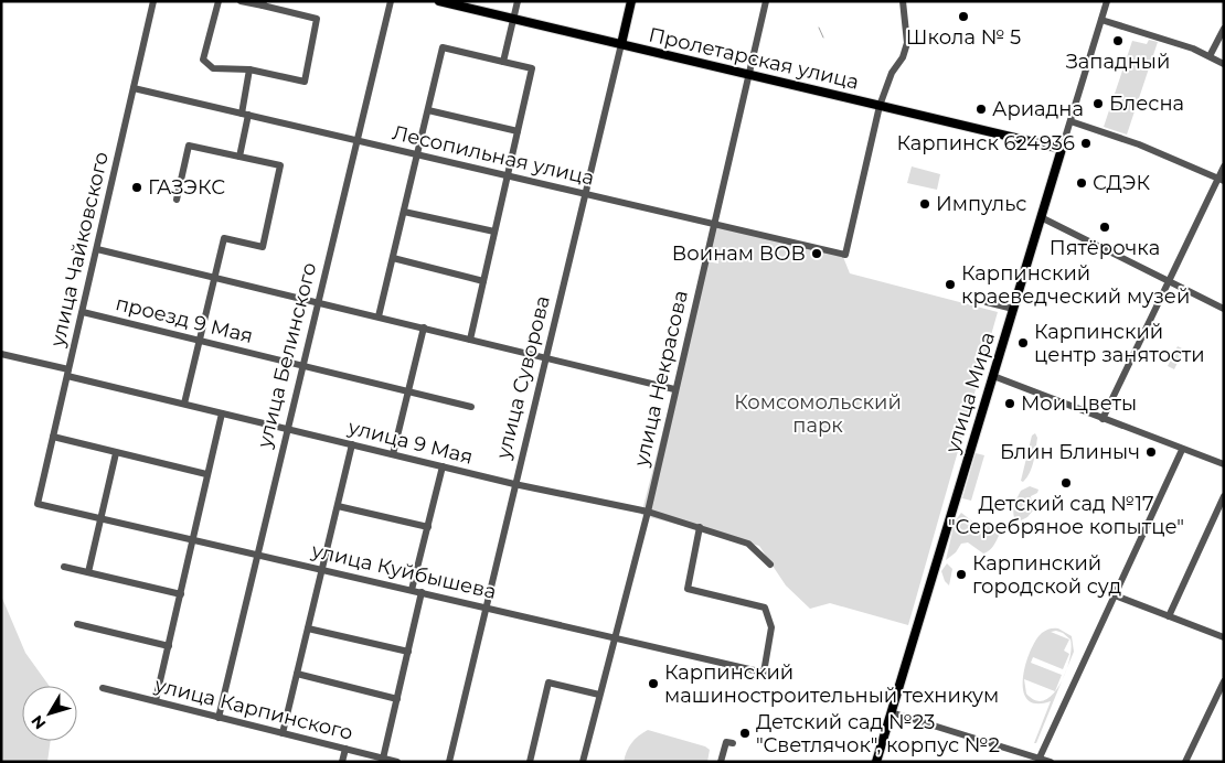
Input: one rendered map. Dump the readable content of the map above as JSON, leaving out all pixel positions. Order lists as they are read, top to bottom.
{
  "streets": {
    "main road": ["Пролетарская улица", "улица Суворова", "улица Мира"],
    "street": [
      "Лесопильная улица",
      "улица Чайковского",
      "проезд 9 Мая",
      "улица Белинского",
      "улица Некрасова",
      "улица 9 Мая",
      "улица Куйбышева",
      "улица Карпинского"
    ]
  },
  "crossings": [
    ["Пролетарская улица", "Лесопильная улица"],
    ["Пролетарская улица", "улица Суворова"],
    ["Пролетарская улица", "улица Некрасова"],
    ["Пролетарская улица", "улица Мира"],
    ["Лесопильная улица", "улица Чайковского"],
    ["Лесопильная улица", "улица Белинского"],
    ["Лесопильная улица", "улица Суворова"],
    ["Лесопильная улица", "улица Некрасова"],
    ["улица Чайковского", "проезд 9 Мая"],
    ["улица Чайковского", "улица 9 Мая"],
    ["улица Чайковского", "улица Куйбышева"],
    ["проезд 9 Мая", "улица Белинского"],
    ["улица Белинского", "улица 9 Мая"],
    ["улица Белинского", "улица Куйбышева"],
    ["улица Белинского", "улица Карпинского"],
    ["улица Суворова", "улица 9 Мая"],
    ["улица Суворова", "улица Куйбышева"],
    ["улица Некрасова", "улица 9 Мая"],
    ["улица Некрасова", "улица Куйбышева"],
    ["улица 9 Мая", "улица Куйбышева"]
  ],
  "parks": ["Комсомольский парк"],
  "places": [
    "Школа № 5",
    "Западный",
    "Блесна",
    "Ариадна",
    "Карпинск 624936",
    "СДЭК",
    "ГАЗЭКС",
    "Импульс",
    "Пятёрочка",
    "Воинам ВОВ",
    "Карпинский краеведческий музей",
    "Карпинский центр занятости",
    "Мои Цветы",
    "Блин Блиныч",
    "Детский сад №17 \"Серебряное копытце\"",
    "Карпинский городской суд",
    "Карпинский машиностроительный техникум",
    "Детский сад №23 \"Светлячок\", корпус №2"
  ],
  "north": "bottom left"
}
